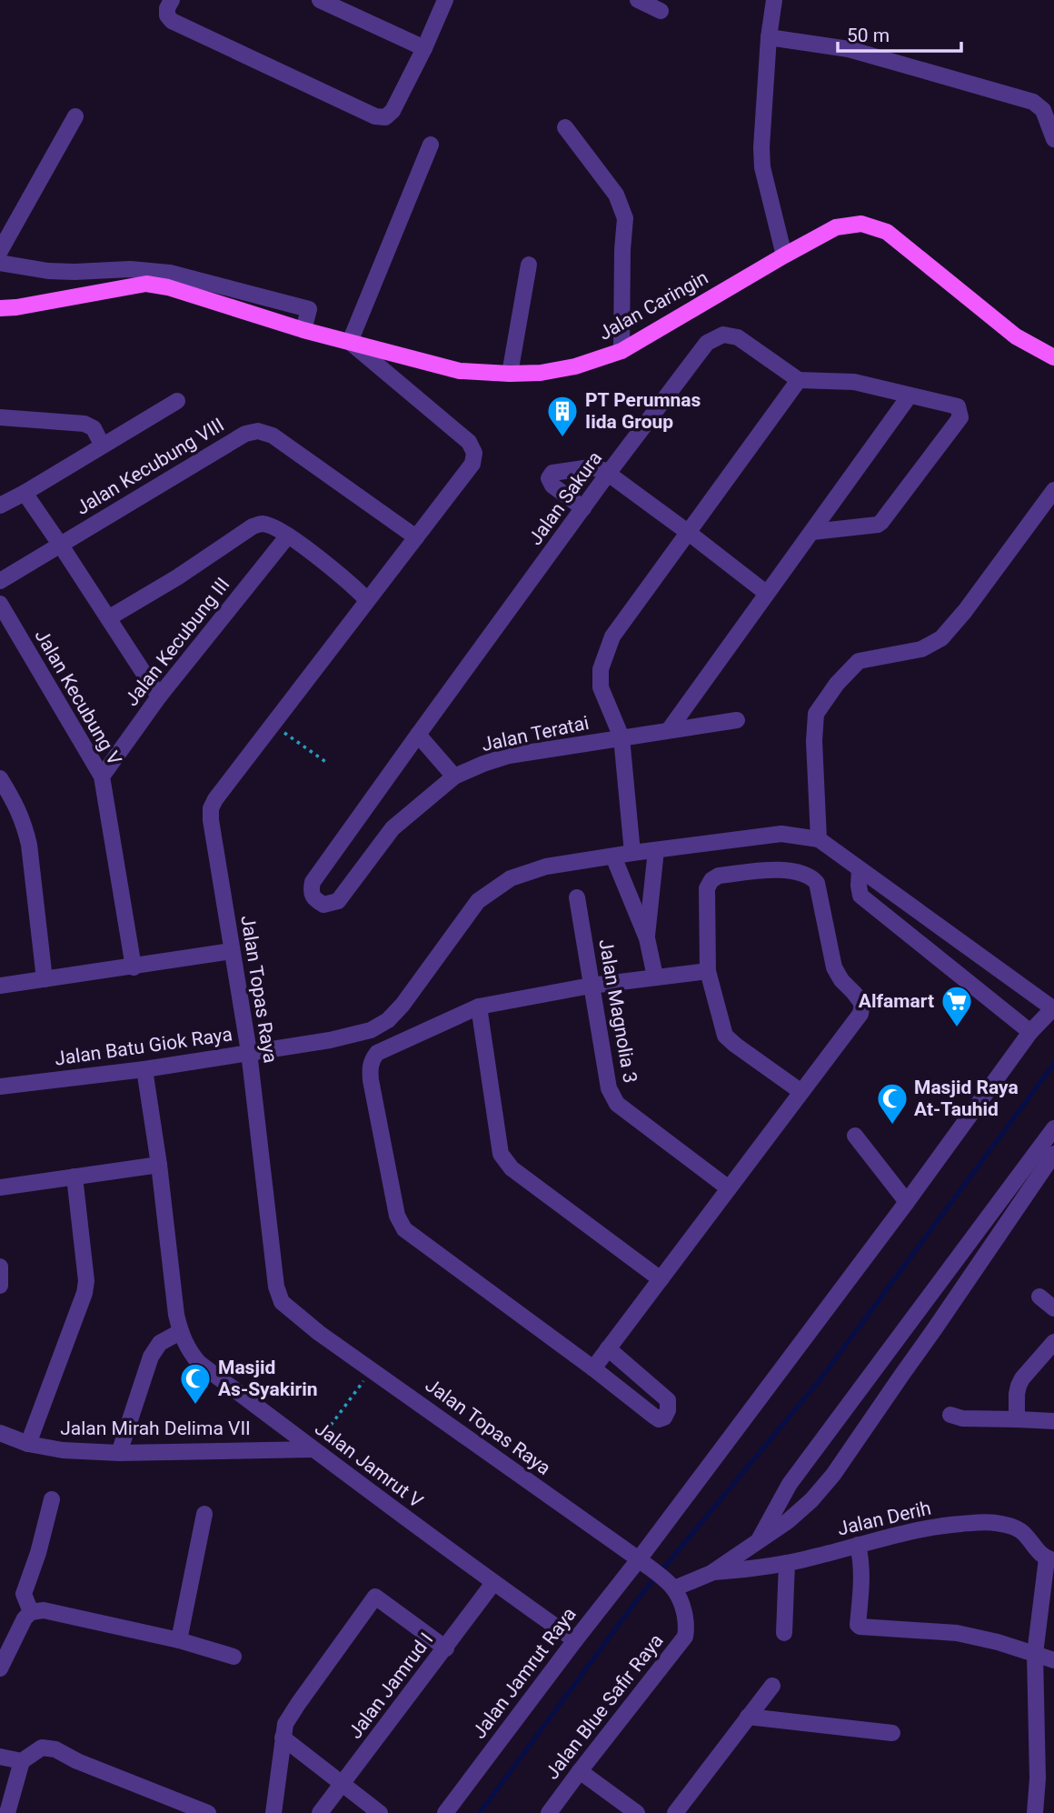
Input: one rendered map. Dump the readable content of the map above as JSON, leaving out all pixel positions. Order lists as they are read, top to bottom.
{
  "streets": {
    "main road": ["Jalan Caringin"],
    "street": [
      "Jalan Kecubung VIII",
      "Jalan Sakura",
      "Jalan Kecubung III",
      "Jalan Kecubung V",
      "Jalan Teratai",
      "Jalan Topas Raya",
      "Jalan Magnolia 3",
      "Jalan Batu Giok Raya",
      "Jalan Mirah Delima VII",
      "Jalan Jamrut V",
      "Jalan Derih",
      "Jalan Jamrut Raya",
      "Jalan Jamrud I",
      "Jalan Blue Safir Raya"
    ]
  },
  "crossings": [
    ["Jalan Caringin", "Jalan Topas Raya"],
    ["Jalan Kecubung VIII", "Jalan Topas Raya"],
    ["Jalan Sakura", "Jalan Teratai"],
    ["Jalan Kecubung III", "Jalan Kecubung V"],
    ["Jalan Topas Raya", "Jalan Batu Giok Raya"],
    ["Jalan Topas Raya", "Jalan Jamrut Raya"],
    ["Jalan Topas Raya", "Jalan Blue Safir Raya"],
    ["Jalan Batu Giok Raya", "Jalan Jamrut V"],
    ["Jalan Mirah Delima VII", "Jalan Jamrut V"],
    ["Jalan Jamrut V", "Jalan Jamrut Raya"],
    ["Jalan Jamrut V", "Jalan Jamrud I"]
  ],
  "places": {
    "building": ["PT Perumnas Iida Group"],
    "supermarket": ["Alfamart"],
    "mosque": ["Masjid Raya At-Tauhid", "Masjid As-Syakirin"]
  },
  "scale_bar": "50 m"
}
